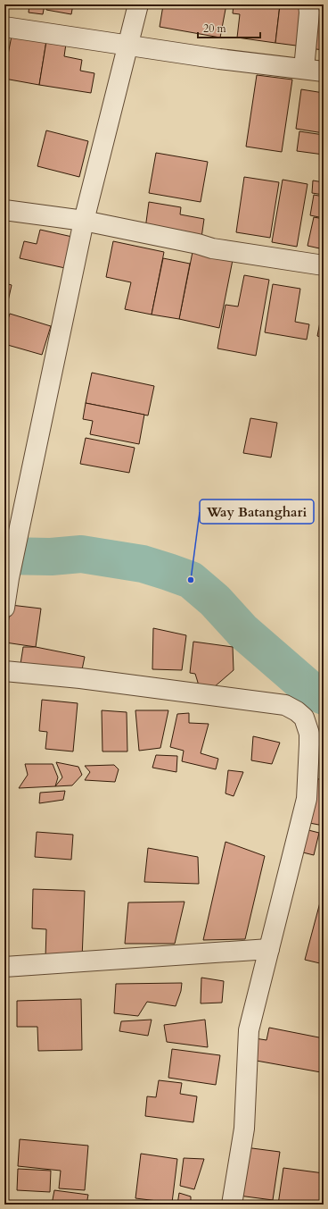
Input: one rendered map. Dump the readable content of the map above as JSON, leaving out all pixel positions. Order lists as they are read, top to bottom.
{
  "places": ["Way Batanghari"],
  "scale_bar": "20 m"
}
